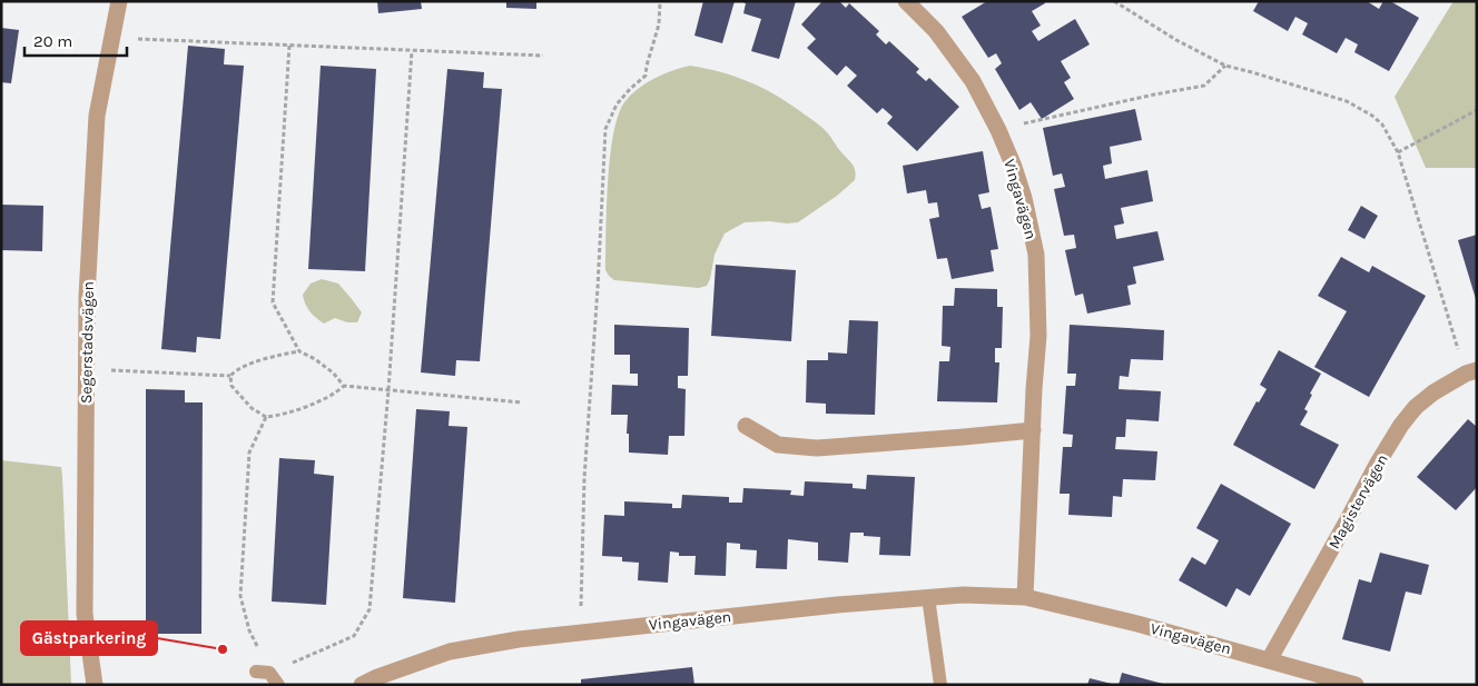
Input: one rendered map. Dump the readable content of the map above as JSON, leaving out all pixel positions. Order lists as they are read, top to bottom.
{
  "streets": {
    "street": ["Vingavägen", "Segerstadsvägen", "Magistervägen"]
  },
  "crossings": [
    ["Vingavägen", "Magistervägen"]
  ],
  "places": ["Gästparkering"],
  "scale_bar": "20 m"
}
